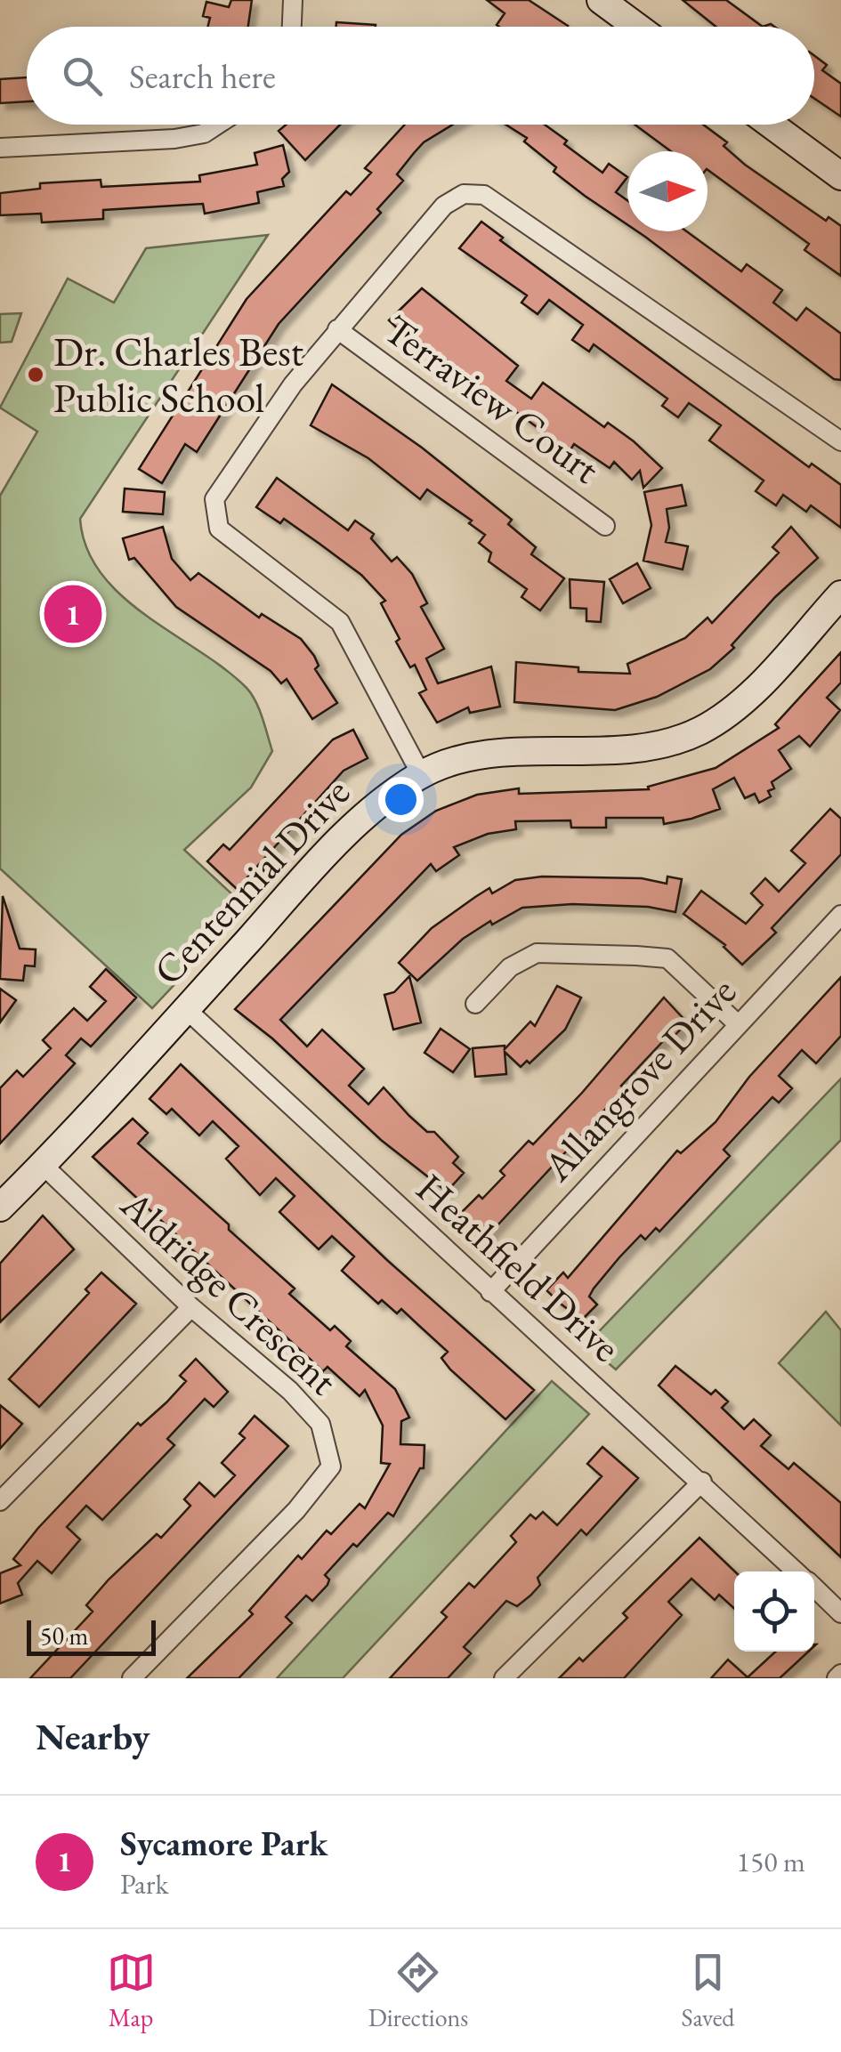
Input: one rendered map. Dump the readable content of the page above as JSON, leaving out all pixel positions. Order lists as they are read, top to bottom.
{
  "streets": {
    "street": [
      "Terraview Court",
      "Centennial Drive",
      "Allangrove Drive",
      "Heathfield Drive",
      "Aldridge Crescent"
    ]
  },
  "crossings": [
    ["Centennial Drive", "Heathfield Drive"],
    ["Centennial Drive", "Aldridge Crescent"],
    ["Allangrove Drive", "Heathfield Drive"]
  ],
  "places": ["Dr. Charles Best Public School"],
  "scale_bar": "50 m",
  "north": "right",
  "page": {
    "search": "Search here",
    "pins": "1",
    "scale": "50 m",
    "heading": "Nearby",
    "list": [
      {
        "mark": "1",
        "name": "Sycamore Park",
        "note": "Park",
        "value": "150 m"
      }
    ],
    "nav": ["Map", "Directions", "Saved"]
  }
}
